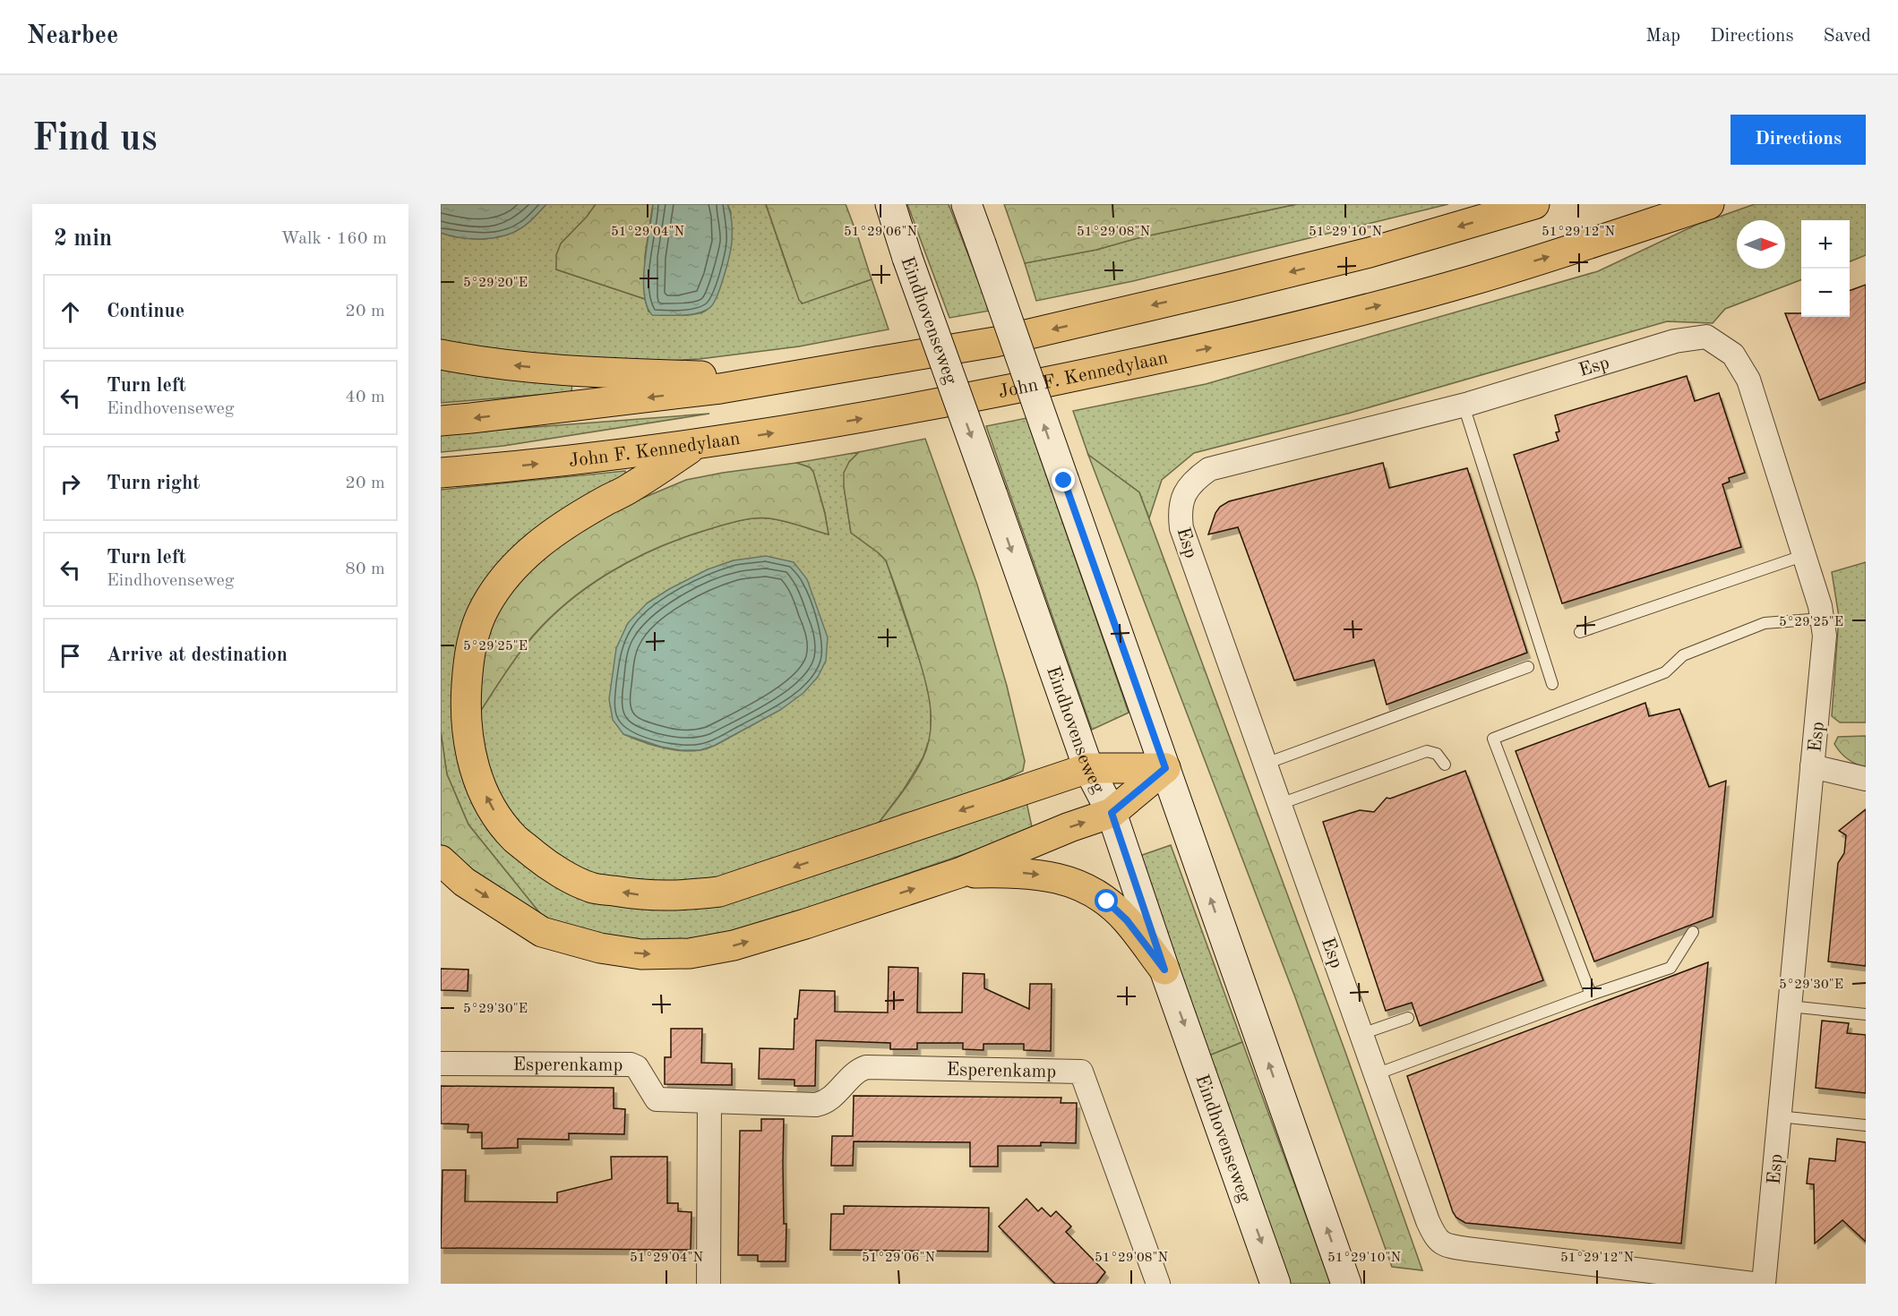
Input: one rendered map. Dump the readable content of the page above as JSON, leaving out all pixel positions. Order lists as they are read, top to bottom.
{
  "streets": {
    "main road": ["Eindhovenseweg", "John F. Kennedylaan"],
    "street": ["Esp", "Esperenkamp"]
  },
  "north": "right",
  "page": {
    "header": "Nearbee",
    "nav": ["Map", "Directions", "Saved"],
    "buttons": "Directions",
    "title": "Find us",
    "heading": ["2 min", "Walk · 160 m"],
    "map_buttons": ["+", "−"],
    "list": [
      ["Continue", "20 m"],
      ["Turn left", "Eindhovenseweg", "40 m"],
      ["Turn right", "20 m"],
      ["Turn left", "Eindhovenseweg", "80 m"],
      "Arrive at destination"
    ]
  },
  "coordinates": [
    "51°29'04\"N",
    "51°29'06\"N",
    "51°29'08\"N",
    "51°29'10\"N",
    "51°29'12\"N",
    "5°29'20\"E",
    "5°29'25\"E",
    "5°29'30\"E"
  ]
}
